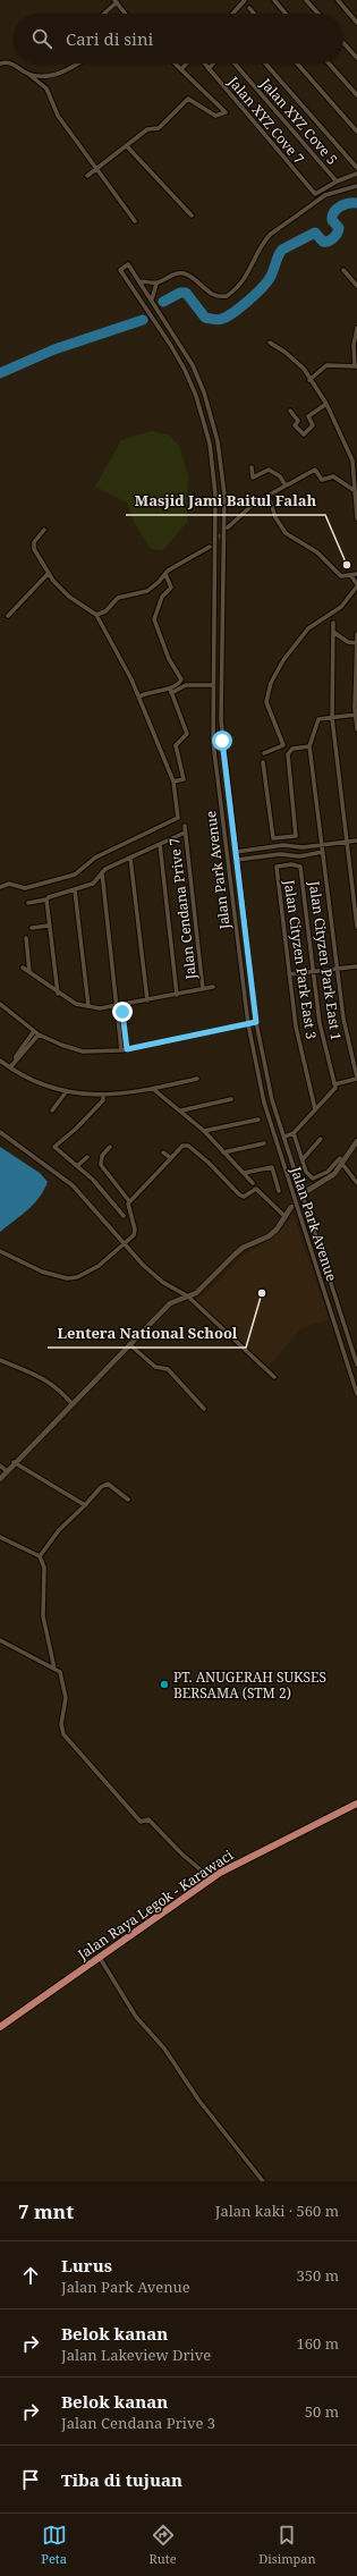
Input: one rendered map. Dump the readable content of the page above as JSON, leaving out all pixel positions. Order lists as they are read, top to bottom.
{
  "streets": {
    "main road": ["Jalan Raya Legok - Karawaci"],
    "street": [
      "Jalan XYZ Cove 7",
      "Jalan XYZ Cove 5",
      "Jalan Park Avenue",
      "Jalan Cendana Prive 7",
      "Jalan Cityzen Park East 3",
      "Jalan Cityzen Park East 1"
    ]
  },
  "crossings": [
    ["Jalan XYZ Cove 7", "Jalan XYZ Cove 5"],
    ["Jalan Cityzen Park East 3", "Jalan Cityzen Park East 1"]
  ],
  "places": ["Masjid Jami Baitul Falah", "Lentera National School", "PT. ANUGERAH SUKSES BERSAMA (STM 2)"],
  "page": {
    "search": "Cari di sini",
    "heading": ["7 mnt", "Jalan kaki · 560 m"],
    "list": [
      ["Lurus", "Jalan Park Avenue", "350 m"],
      ["Belok kanan", "Jalan Lakeview Drive", "160 m"],
      ["Belok kanan", "Jalan Cendana Prive 3", "50 m"],
      "Tiba di tujuan"
    ],
    "nav": ["Peta", "Rute", "Disimpan"]
  }
}
